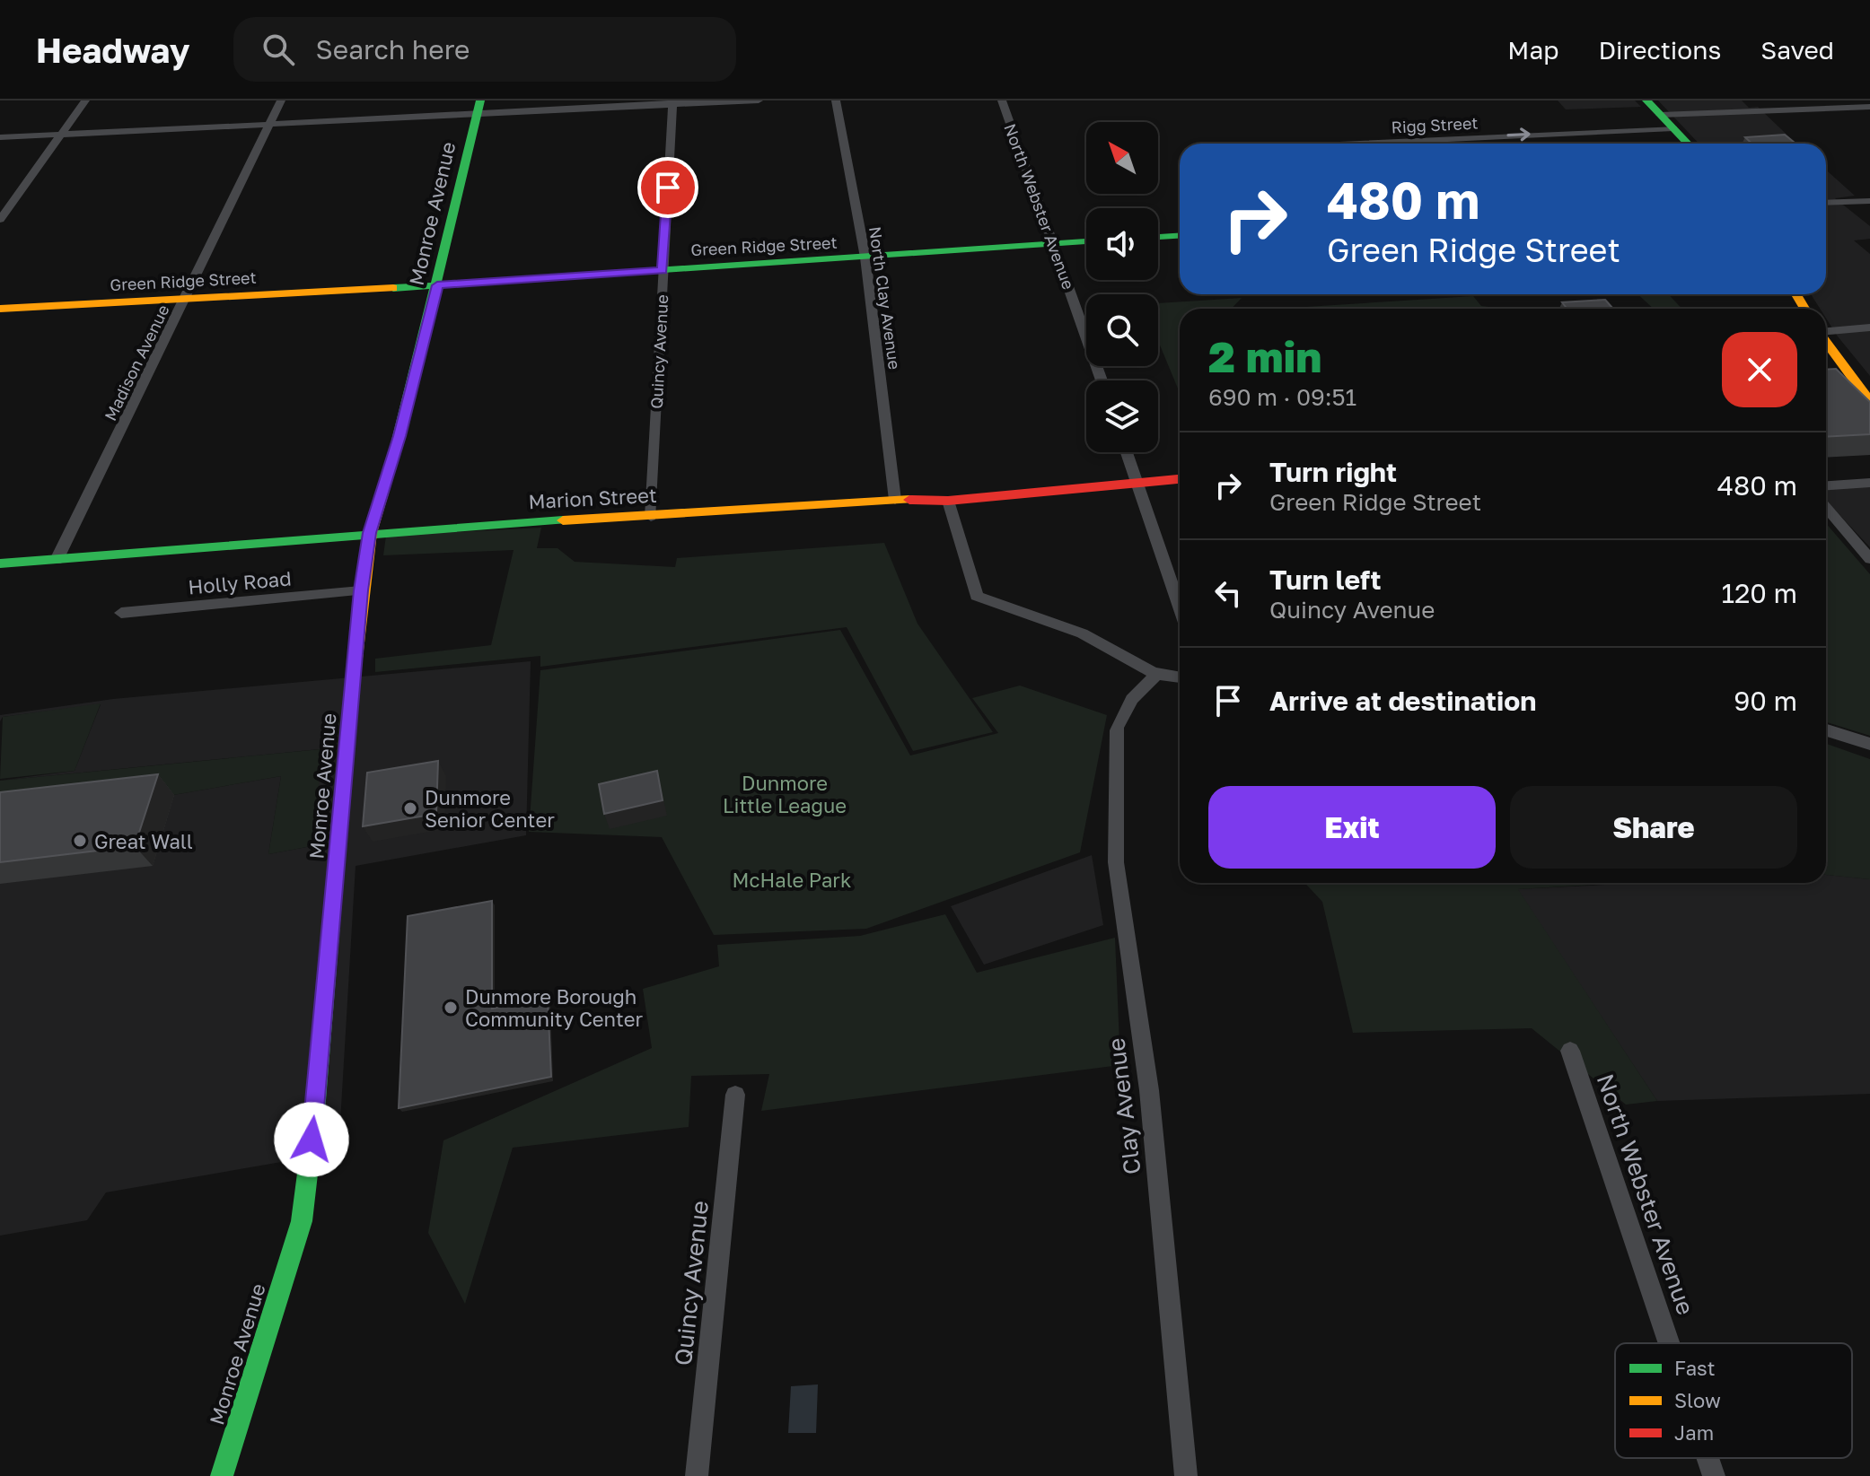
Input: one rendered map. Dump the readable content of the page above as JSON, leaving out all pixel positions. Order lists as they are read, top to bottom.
{
  "streets": {
    "street": [
      "Rigg Street",
      "North Webster Avenue",
      "Monroe Avenue",
      "Green Ridge Street",
      "North Clay Avenue",
      "Quincy Avenue",
      "Madison Avenue",
      "Marion Street",
      "Holly Road",
      "Clay Avenue"
    ]
  },
  "crossings": [
    ["North Webster Avenue", "Green Ridge Street"],
    ["Monroe Avenue", "Green Ridge Street"],
    ["Monroe Avenue", "Marion Street"],
    ["Monroe Avenue", "Holly Road"],
    ["Green Ridge Street", "North Clay Avenue"],
    ["Green Ridge Street", "Quincy Avenue"],
    ["Green Ridge Street", "Madison Avenue"],
    ["North Clay Avenue", "Marion Street"],
    ["Quincy Avenue", "Marion Street"],
    ["Madison Avenue", "Marion Street"]
  ],
  "one_way": ["Rigg Street"],
  "parks": ["Dunmore Little League", "McHale Park"],
  "places": ["Dunmore Senior Center", "Great Wall", "Dunmore Borough Community Center"],
  "legend": ["Fast", "Slow", "Jam"],
  "north": "top left",
  "page": {
    "header": "Headway",
    "search": "Search here",
    "nav": ["Map", "Directions", "Saved"],
    "turn": ["480 m", "Green Ridge Street"],
    "heading": ["2 min", "690 m · 09:51"],
    "list": [
      {
        "name": "Turn right",
        "note": "Green Ridge Street",
        "value": "480 m"
      },
      {
        "name": "Turn left",
        "note": "Quincy Avenue",
        "value": "120 m"
      },
      {
        "name": "Arrive at destination",
        "value": "90 m"
      }
    ],
    "buttons": ["Exit", "Share"]
  }
}
